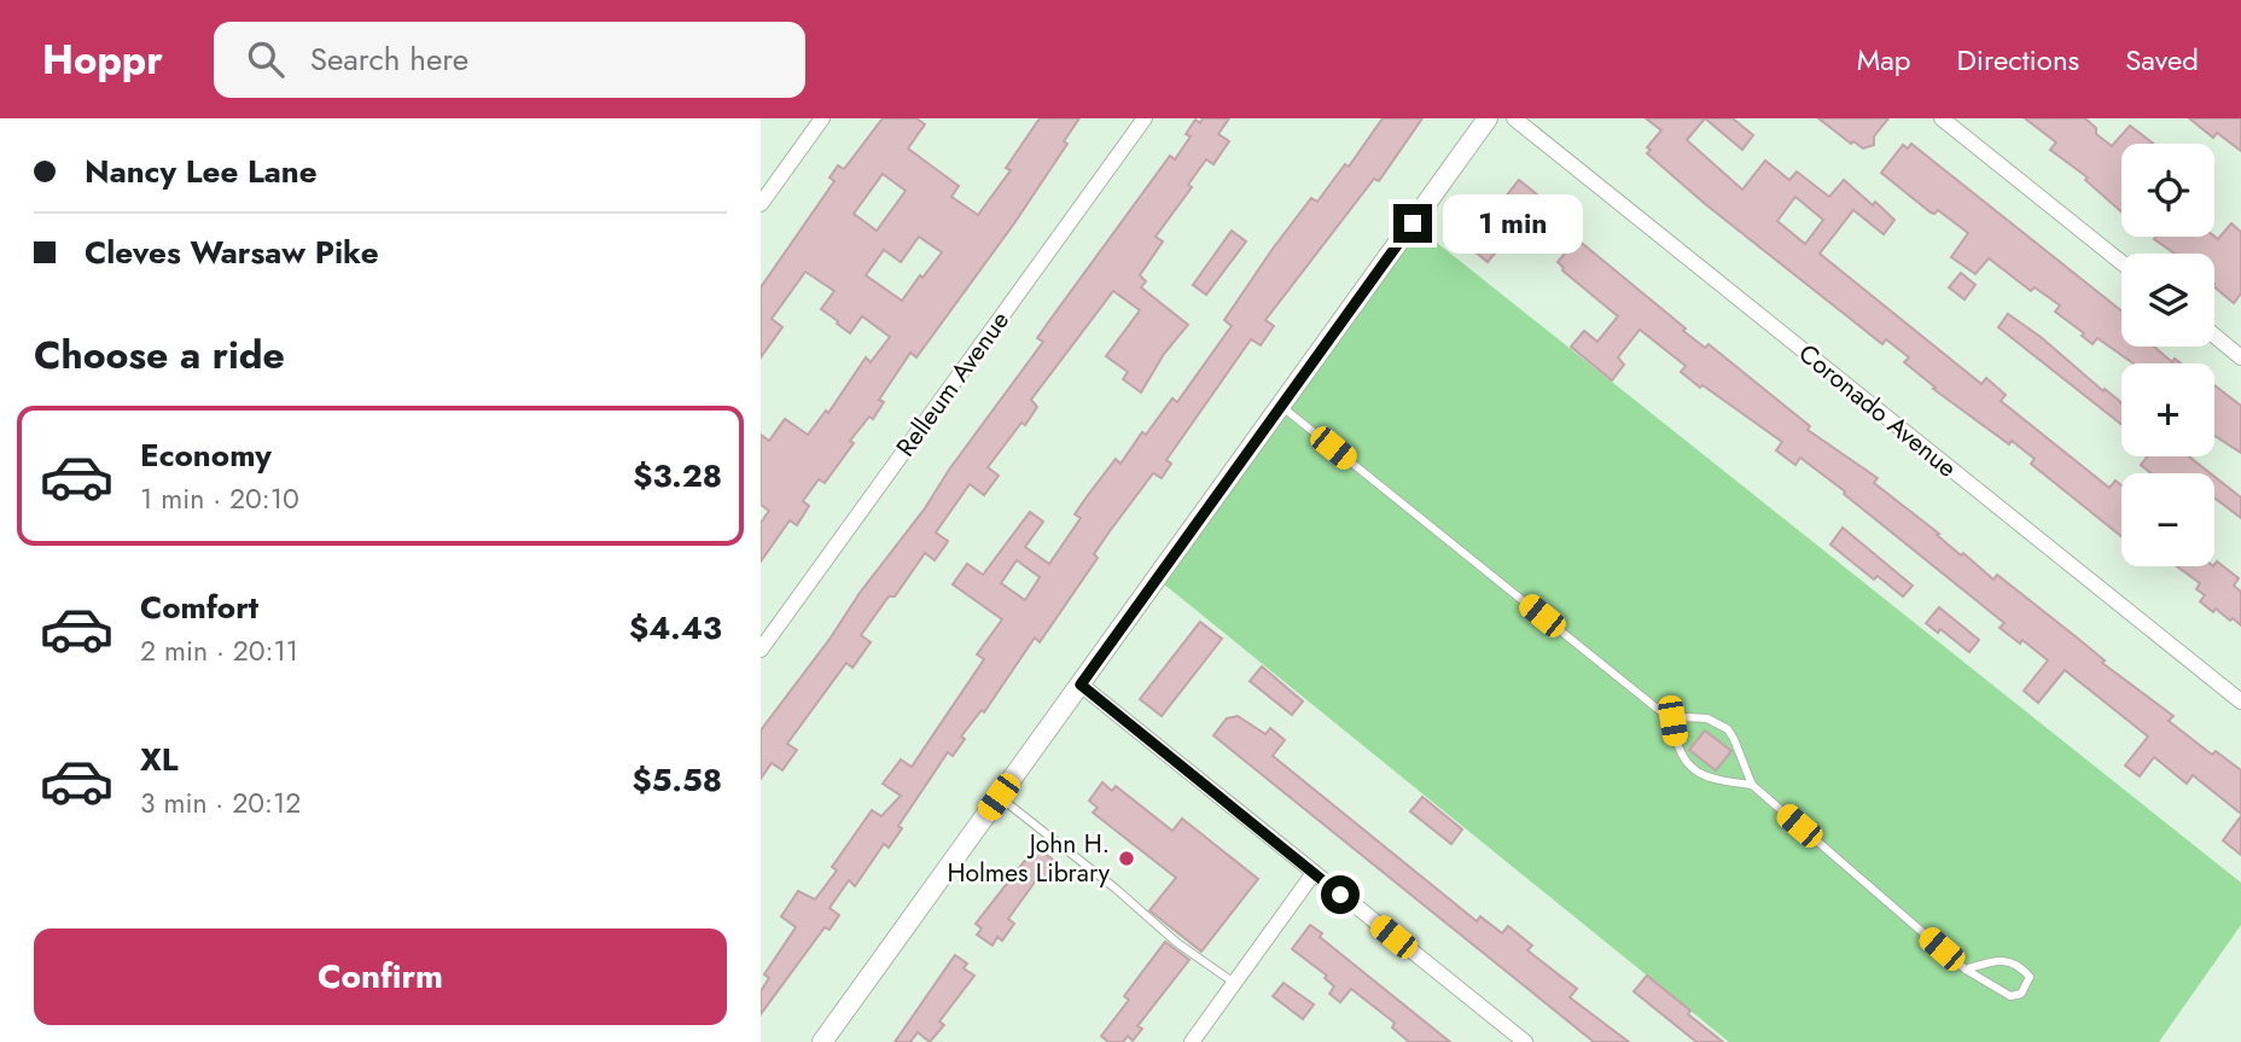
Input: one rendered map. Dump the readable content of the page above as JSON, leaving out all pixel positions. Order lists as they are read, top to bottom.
{
  "streets": {
    "street": ["Relleum Avenue", "Coronado Avenue"]
  },
  "places": ["John H. Holmes Library"],
  "page": {
    "header": "Hoppr",
    "search": "Search here",
    "nav": ["Map", "Directions", "Saved"],
    "banner": ["Nancy Lee Lane", "Cleves Warsaw Pike"],
    "map_buttons": ["+", "−"],
    "bubble": "1 min",
    "heading": "Choose a ride",
    "list": [
      {
        "name": "Economy",
        "note": "1 min · 20:10",
        "value": "$3.28"
      },
      {
        "name": "Comfort",
        "note": "2 min · 20:11",
        "value": "$4.43"
      },
      {
        "name": "XL",
        "note": "3 min · 20:12",
        "value": "$5.58"
      }
    ],
    "buttons": "Confirm"
  }
}
